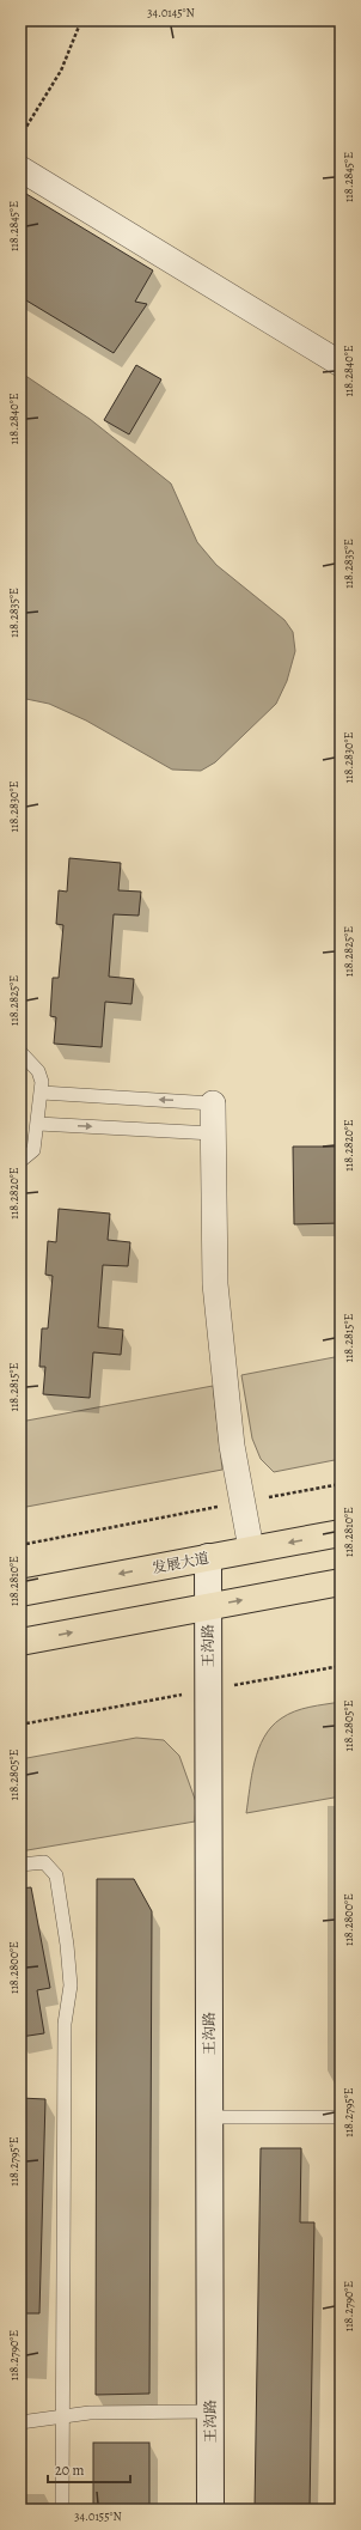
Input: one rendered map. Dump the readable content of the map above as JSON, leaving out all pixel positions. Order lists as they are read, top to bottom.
{
  "streets": {
    "main road": ["发展大道"],
    "street": ["王沟路"]
  },
  "crossings": [
    ["发展大道", "王沟路"]
  ],
  "scale_bar": "20 m",
  "coordinates": [
    "34.0145°N",
    "118.2845°E",
    "118.2840°E",
    "118.2835°E",
    "118.2830°E",
    "118.2825°E",
    "118.2820°E",
    "118.2815°E",
    "118.2810°E",
    "118.2805°E",
    "118.2800°E",
    "118.2795°E",
    "118.2790°E",
    "34.0155°N"
  ]
}
